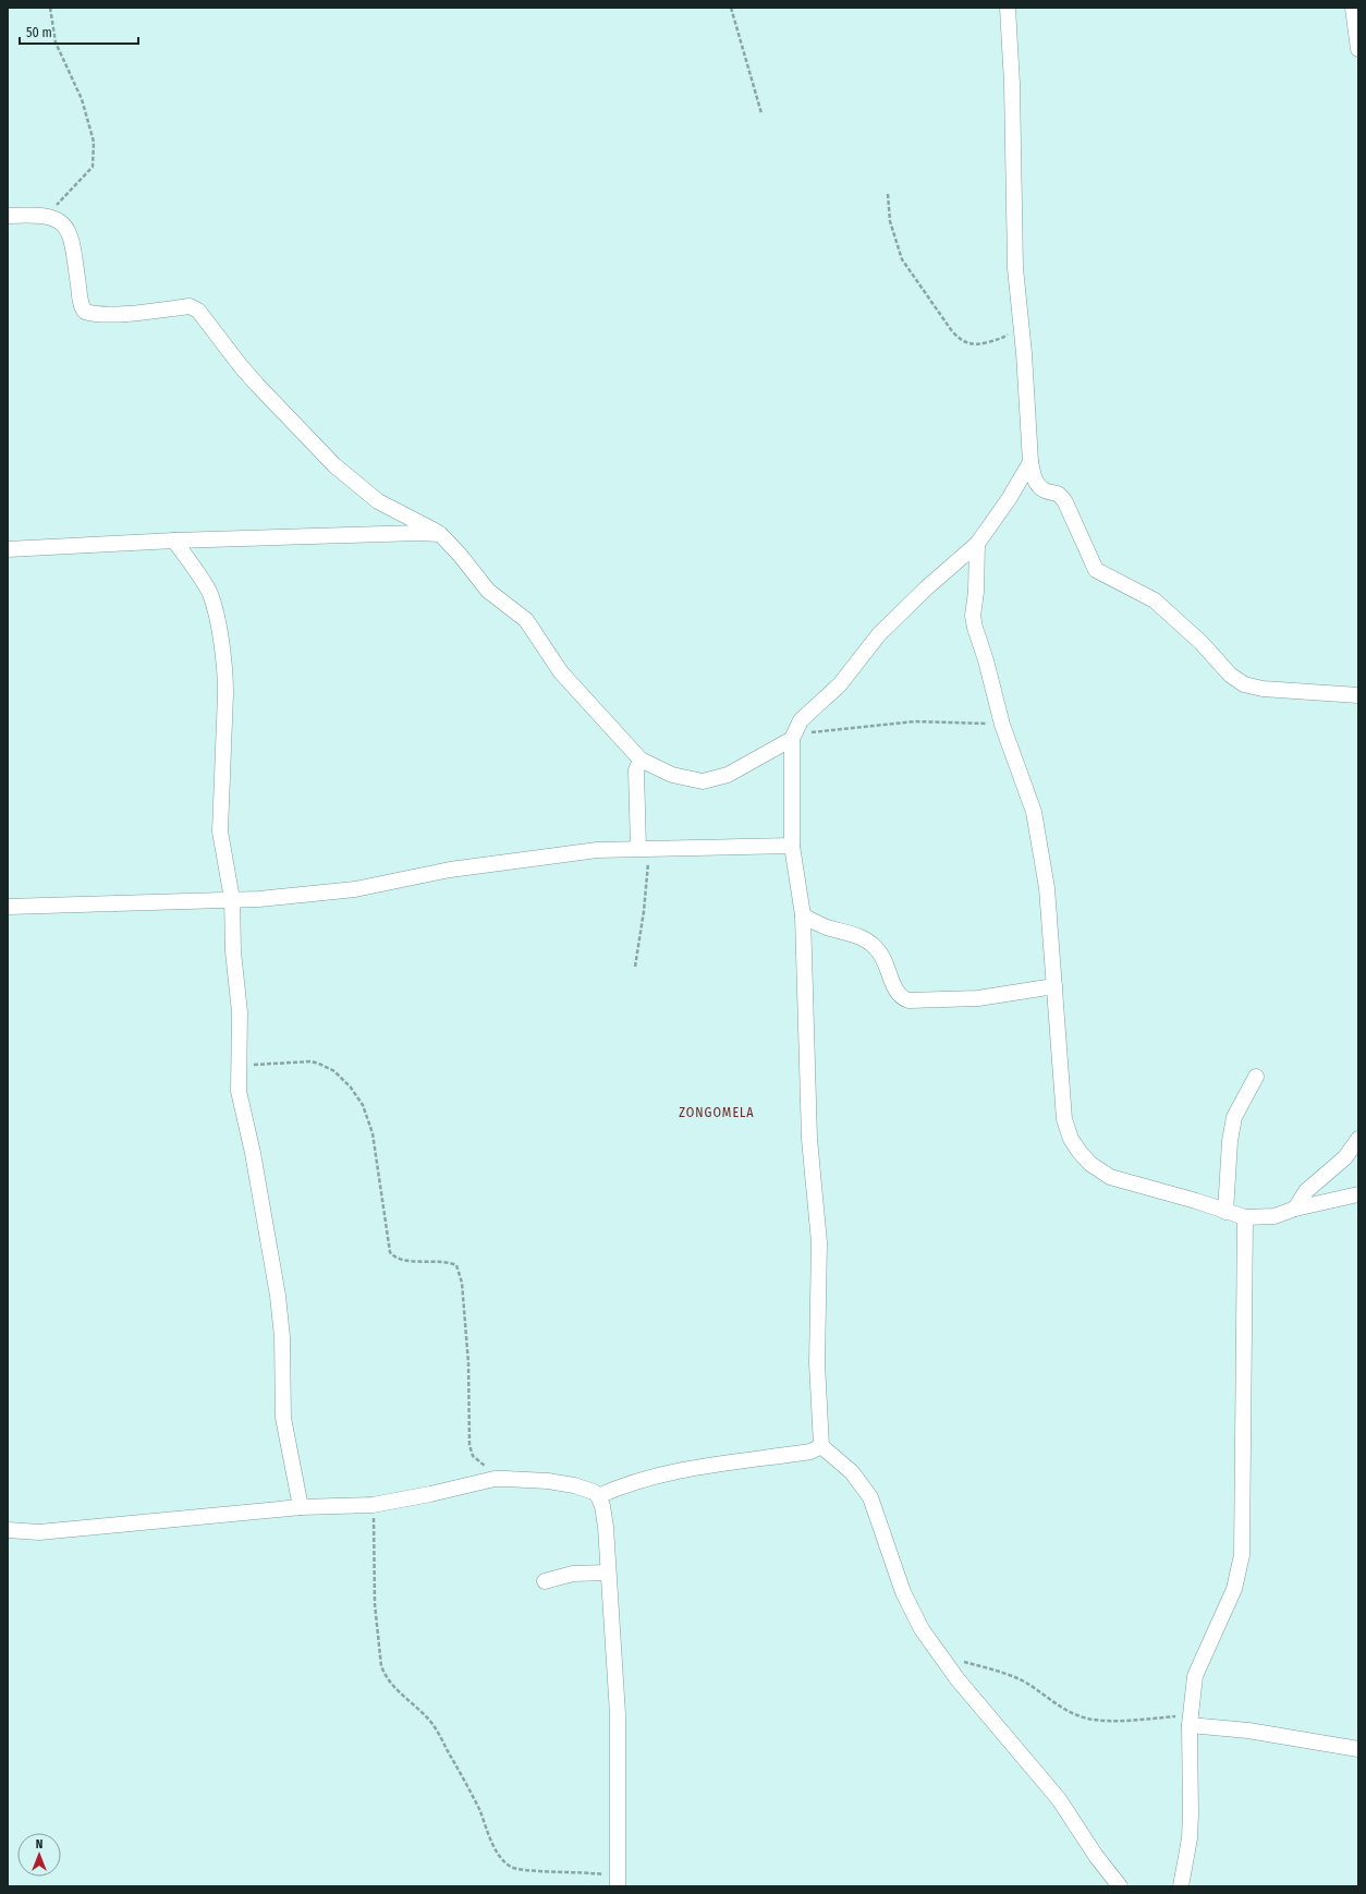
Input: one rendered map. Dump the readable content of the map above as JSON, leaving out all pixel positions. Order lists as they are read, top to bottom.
{
  "districts": ["ZONGOMELA"],
  "scale_bar": "50 m",
  "north": "top"
}
